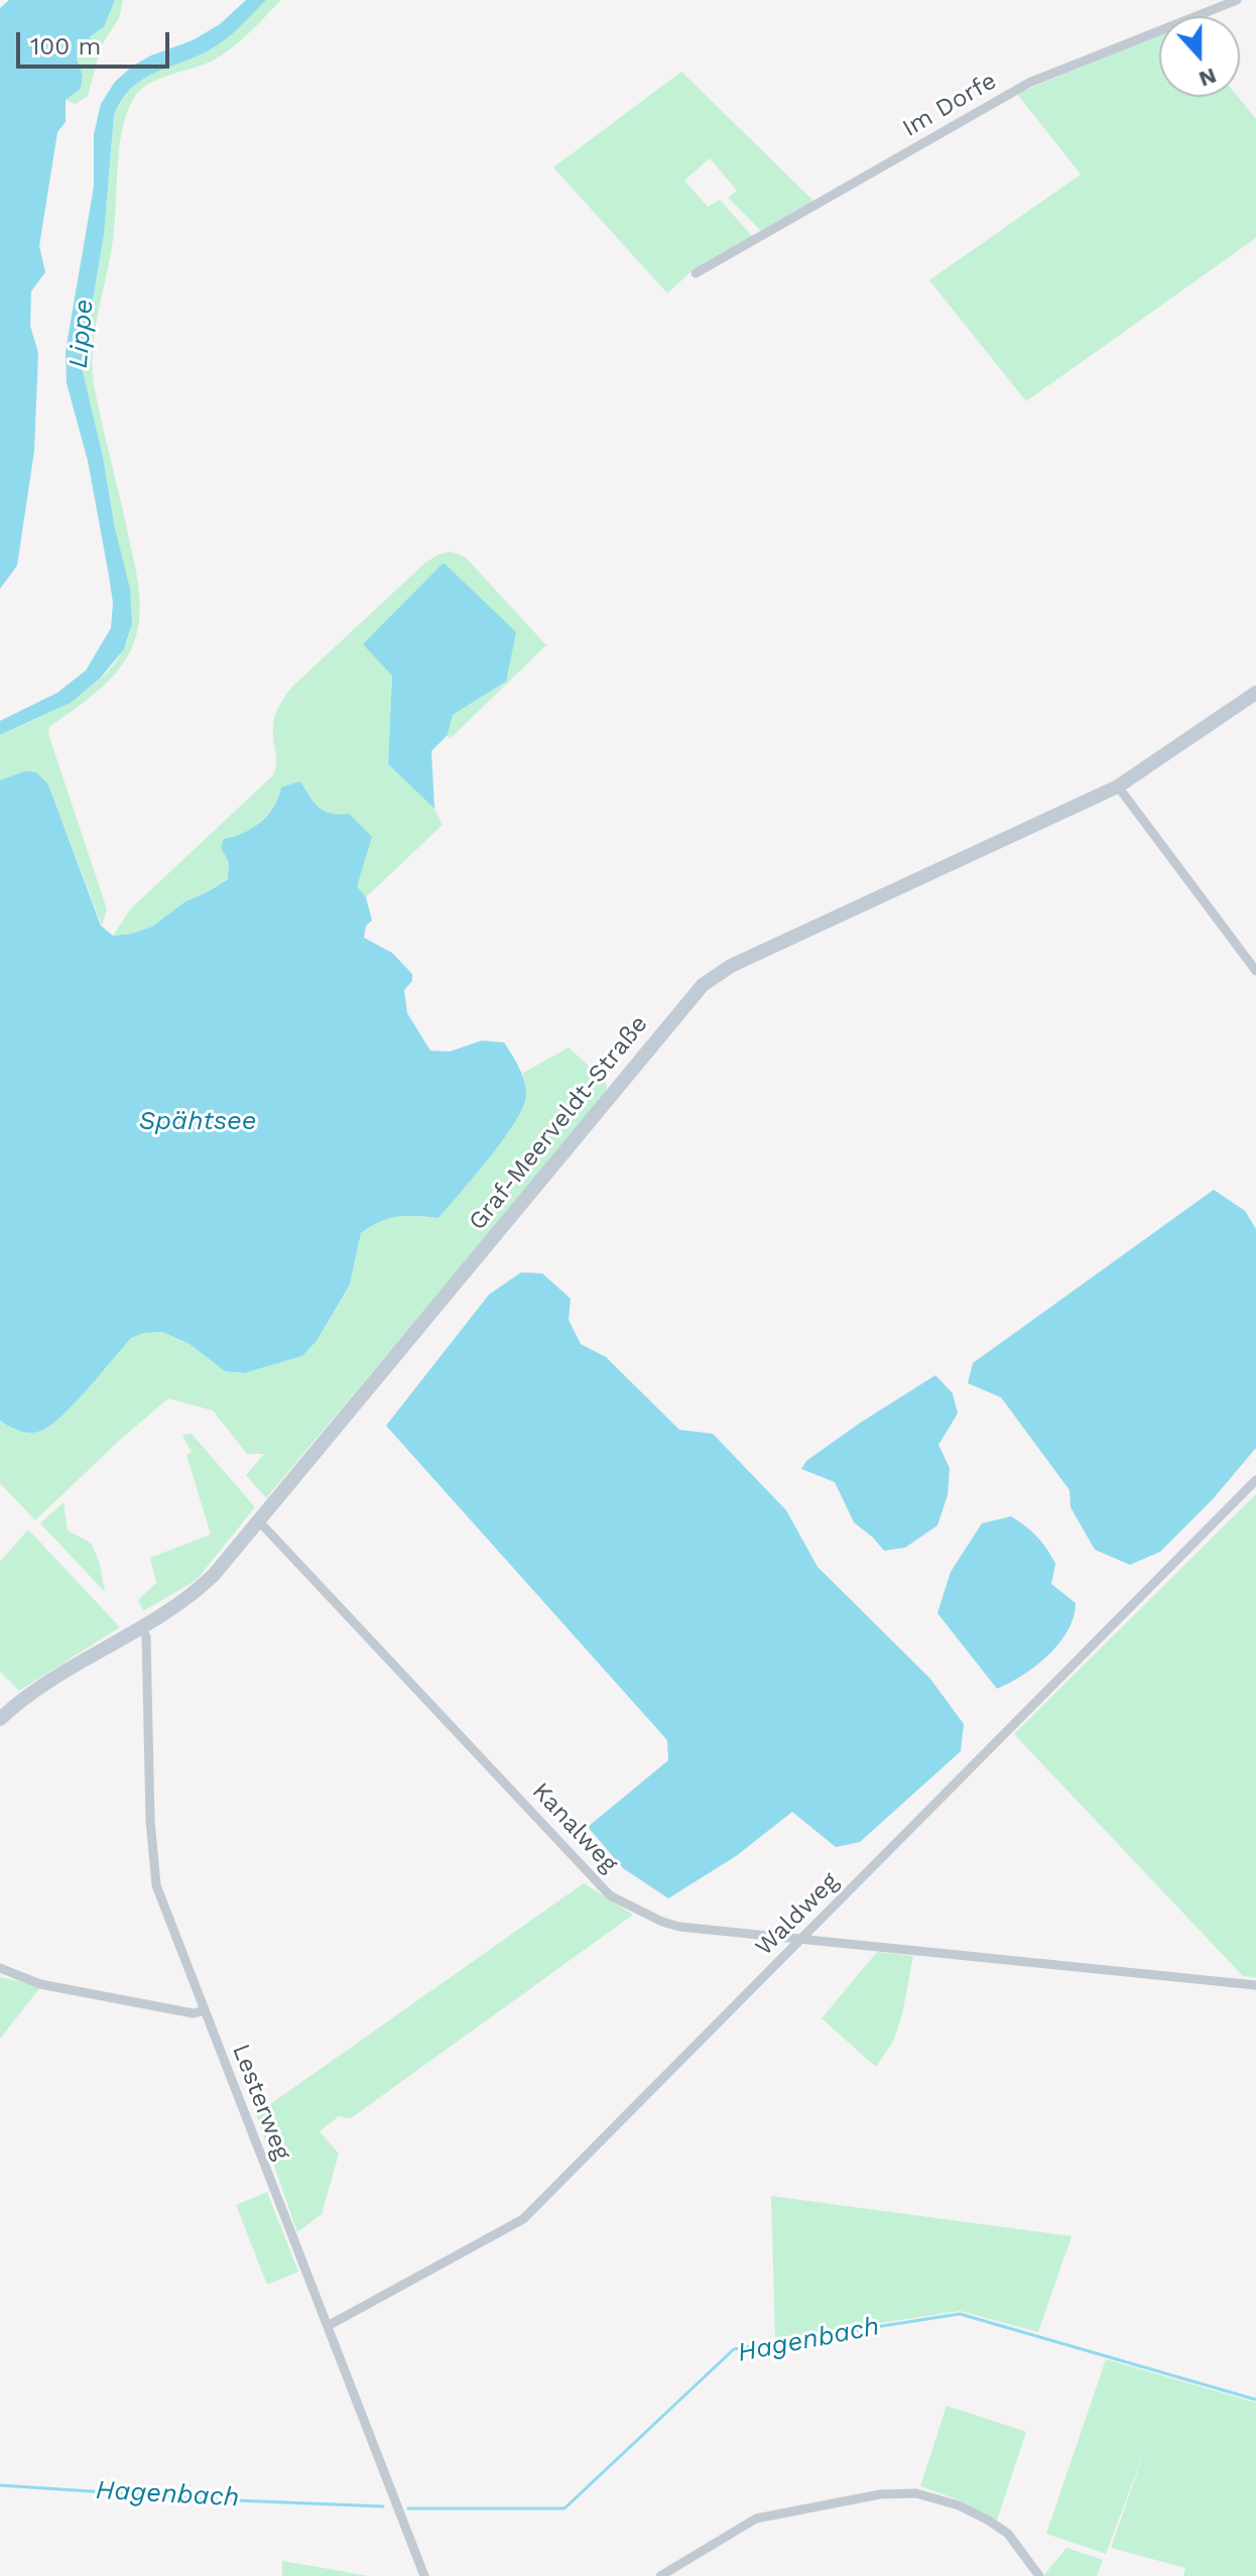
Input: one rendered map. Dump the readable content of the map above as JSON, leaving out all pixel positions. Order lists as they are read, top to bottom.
{
  "streets": {
    "main road": ["Graf-Meerveldt-Straße"],
    "street": [
      "Im Dorfe",
      "Kanalweg",
      "Waldweg",
      "Lesterweg"
    ]
  },
  "crossings": [
    ["Graf-Meerveldt-Straße", "Kanalweg"],
    ["Graf-Meerveldt-Straße", "Lesterweg"],
    ["Kanalweg", "Waldweg"],
    ["Waldweg", "Lesterweg"]
  ],
  "water": ["Lippe", "Spähtsee", "Hagenbach"],
  "scale_bar": "100 m",
  "north": "bottom"
}
